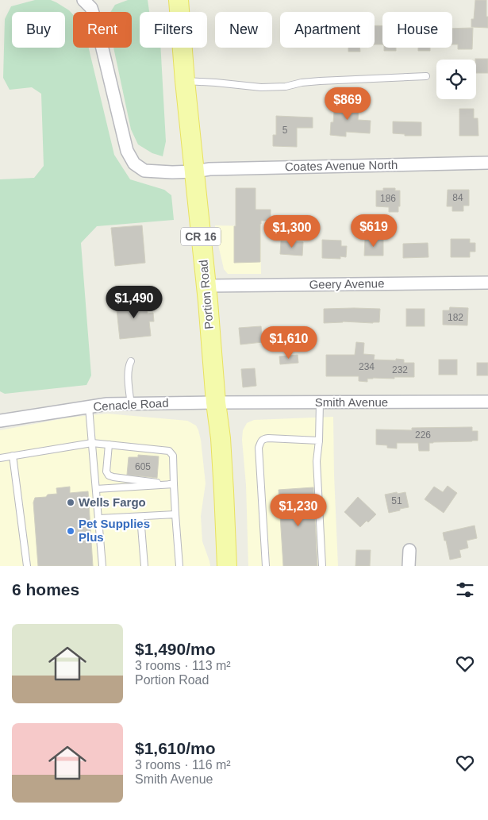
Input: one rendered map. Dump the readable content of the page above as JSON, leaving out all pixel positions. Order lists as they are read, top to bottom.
{
  "streets": {
    "main road": ["CR 16", "Portion Road"],
    "street": [
      "Coates Avenue North",
      "Geery Avenue",
      "Smith Avenue",
      "Cenacle Road"
    ]
  },
  "crossings": [
    ["Coates Avenue North", "Portion Road"],
    ["Geery Avenue", "Portion Road"],
    ["Portion Road", "Smith Avenue"],
    ["Portion Road", "Cenacle Road"],
    ["Smith Avenue", "Cenacle Road"]
  ],
  "places": ["Wells Fargo", "Pet Supplies Plus"],
  "house_numbers": [
    "5",
    "84",
    "186",
    "182",
    "234",
    "232",
    "226",
    "605",
    "51"
  ],
  "page": {
    "chip": [
      "Buy",
      "Rent",
      "Filters",
      "New",
      "Apartment",
      "House"
    ],
    "price": [
      "$869",
      "$619",
      "$1,300",
      "$1,490",
      "$1,610",
      "$1,230"
    ],
    "heading": "6 homes",
    "list": [
      {
        "name": "$1,490/mo",
        "note": "3 rooms · 113 m² · Portion Road"
      },
      {
        "name": "$1,610/mo",
        "note": "3 rooms · 116 m² · Smith Avenue"
      }
    ]
  }
}
